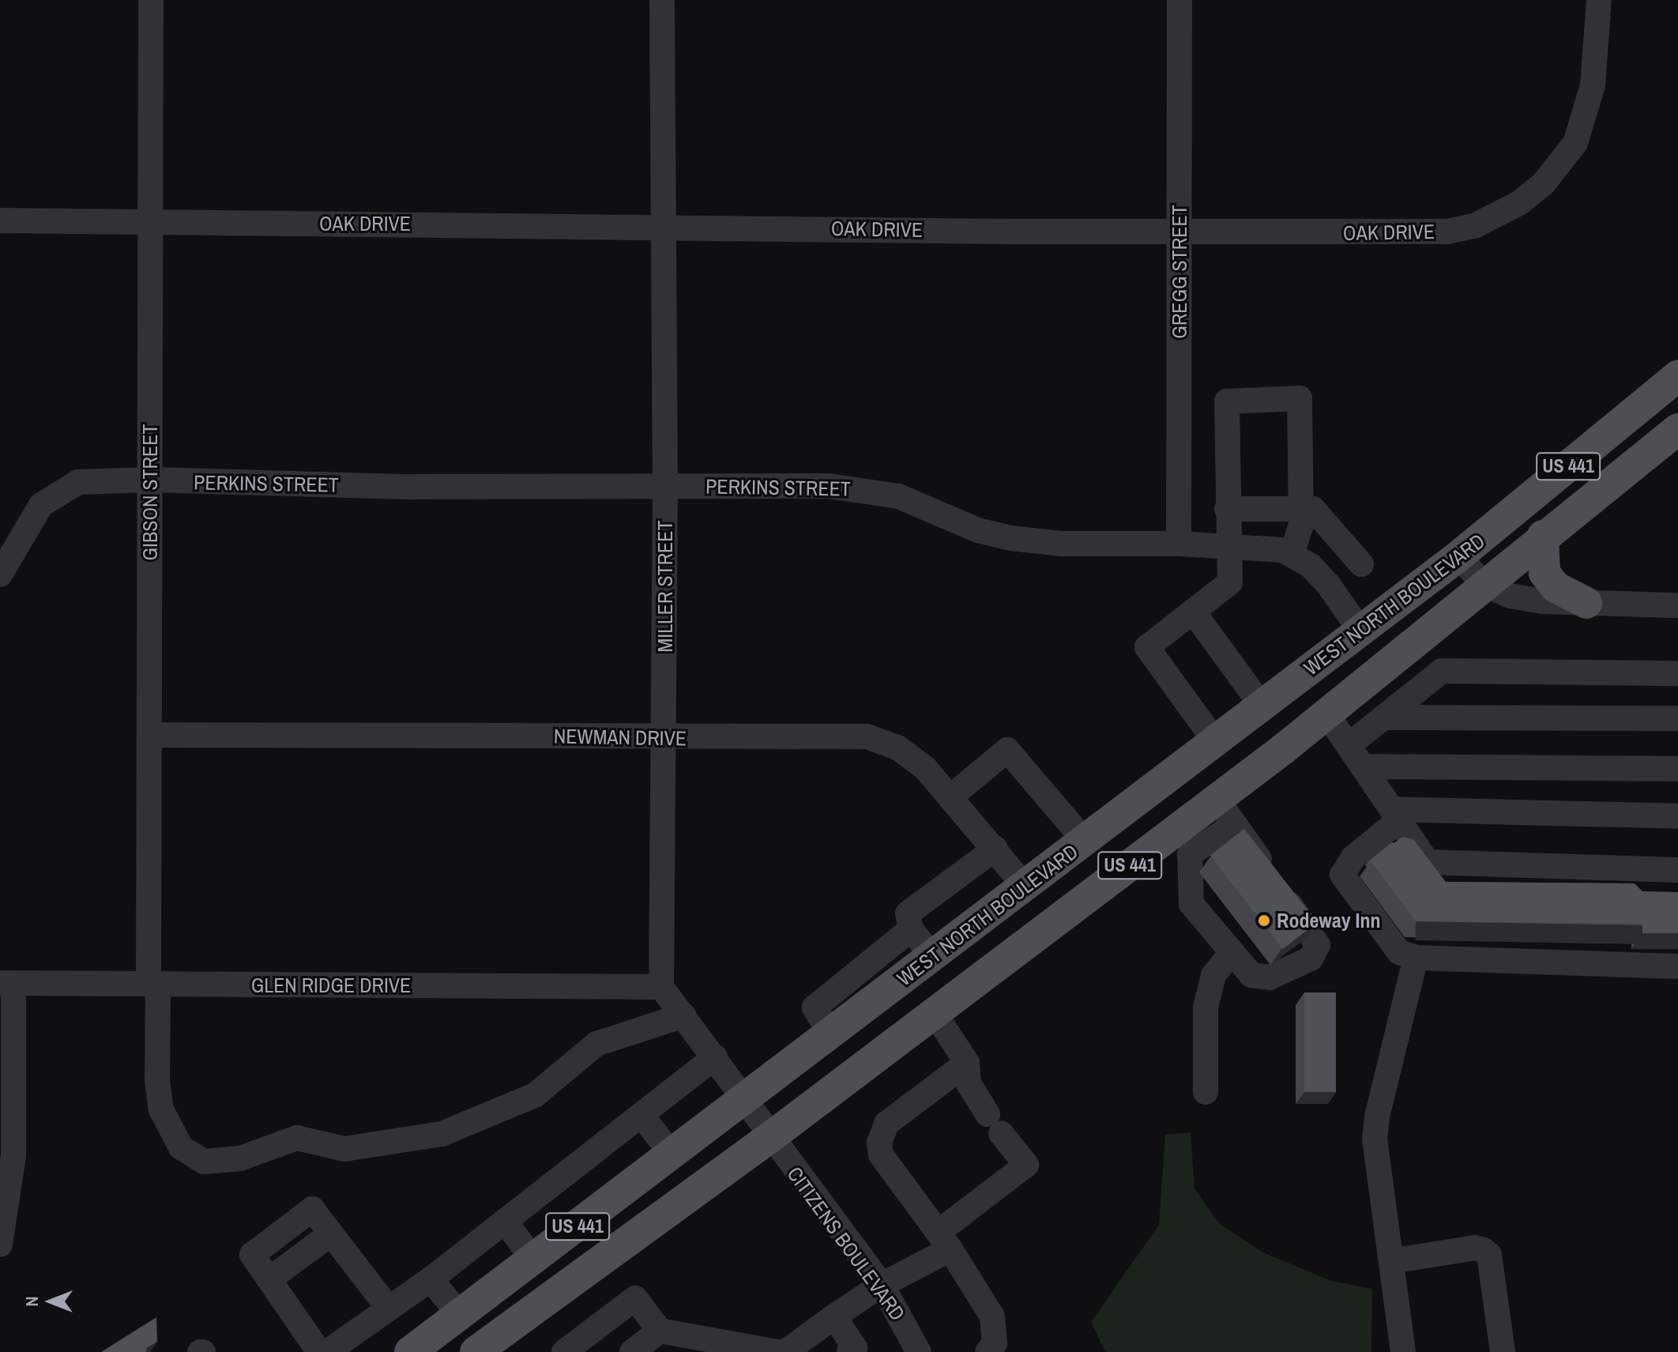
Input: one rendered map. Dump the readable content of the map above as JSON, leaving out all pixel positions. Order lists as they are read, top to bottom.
{
  "streets": {
    "main road": ["US 441", "WEST NORTH BOULEVARD"],
    "street": [
      "OAK DRIVE",
      "GREGG STREET",
      "PERKINS STREET",
      "GIBSON STREET",
      "MILLER STREET",
      "NEWMAN DRIVE",
      "GLEN RIDGE DRIVE",
      "CITIZENS BOULEVARD"
    ]
  },
  "crossings": [
    ["OAK DRIVE", "GREGG STREET"],
    ["OAK DRIVE", "GIBSON STREET"],
    ["OAK DRIVE", "MILLER STREET"],
    ["GREGG STREET", "PERKINS STREET"],
    ["PERKINS STREET", "GIBSON STREET"],
    ["PERKINS STREET", "MILLER STREET"],
    ["PERKINS STREET", "WEST NORTH BOULEVARD"],
    ["GIBSON STREET", "NEWMAN DRIVE"],
    ["GIBSON STREET", "GLEN RIDGE DRIVE"],
    ["MILLER STREET", "NEWMAN DRIVE"],
    ["MILLER STREET", "GLEN RIDGE DRIVE"],
    ["WEST NORTH BOULEVARD", "NEWMAN DRIVE"],
    ["WEST NORTH BOULEVARD", "CITIZENS BOULEVARD"]
  ],
  "places": ["Rodeway Inn"],
  "north": "left"
}
